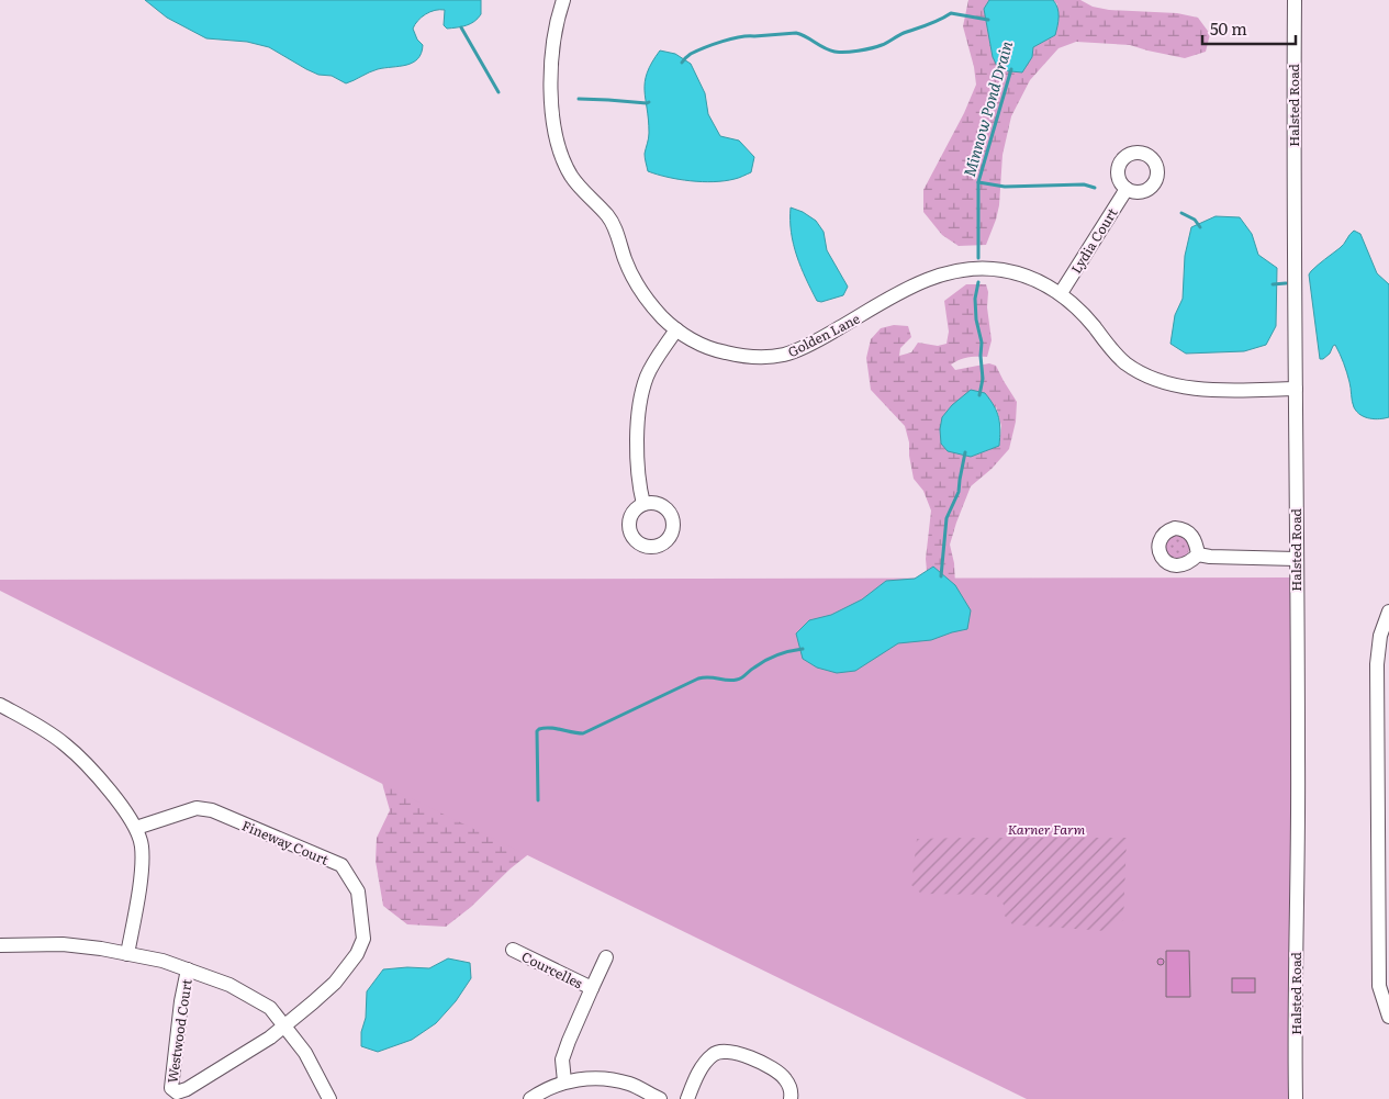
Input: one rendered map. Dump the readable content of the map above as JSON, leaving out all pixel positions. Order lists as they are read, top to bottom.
{
  "streets": {
    "street": [
      "Halsted Road",
      "Lydia Court",
      "Golden Lane",
      "Fineway Court",
      "Courcelles",
      "Westwood Court"
    ]
  },
  "crossings": [
    ["Halsted Road", "Golden Lane"],
    ["Lydia Court", "Golden Lane"],
    ["Fineway Court", "Westwood Court"]
  ],
  "water": ["Minnow Pond Drain"],
  "parks": ["Karner Farm"],
  "scale_bar": "50 m"
}
